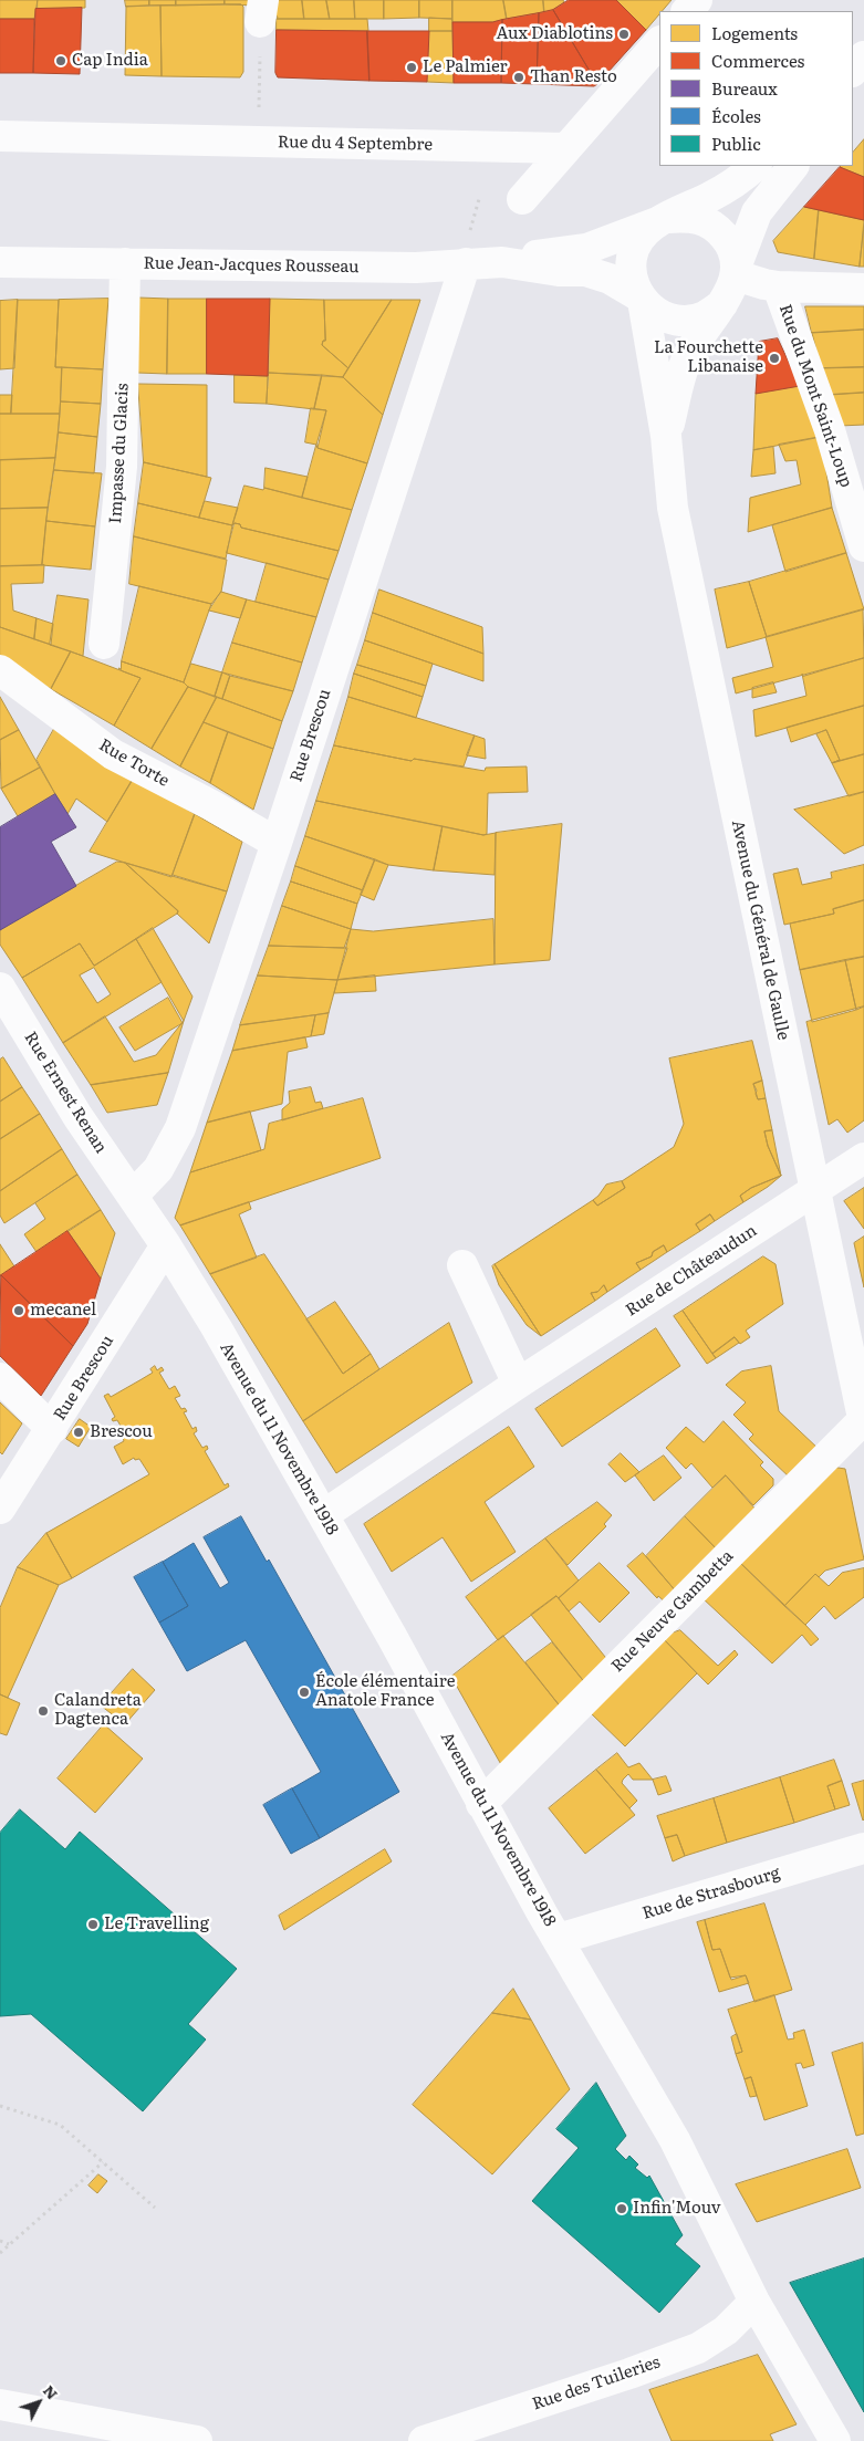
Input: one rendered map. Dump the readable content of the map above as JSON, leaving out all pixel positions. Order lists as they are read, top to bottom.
{
  "streets": {
    "street": [
      "Rue du 4 Septembre",
      "Rue Jean-Jacques Rousseau",
      "Rue du Mont Saint-Loup",
      "Impasse du Glacis",
      "Rue Brescou",
      "Rue Torte",
      "Avenue du Général de Gaulle",
      "Rue Ernest Renan",
      "Rue de Châteaudun",
      "Avenue du 11 Novembre 1918",
      "Rue Neuve Gambetta",
      "Rue de Strasbourg",
      "Rue des Tuileries"
    ]
  },
  "crossings": [
    ["Rue Jean-Jacques Rousseau", "Rue du Mont Saint-Loup"],
    ["Rue Jean-Jacques Rousseau", "Impasse du Glacis"],
    ["Rue Jean-Jacques Rousseau", "Rue Brescou"],
    ["Rue Jean-Jacques Rousseau", "Avenue du Général de Gaulle"],
    ["Rue du Mont Saint-Loup", "Avenue du Général de Gaulle"],
    ["Rue Brescou", "Rue Torte"],
    ["Rue Brescou", "Rue Ernest Renan"],
    ["Rue Brescou", "Avenue du 11 Novembre 1918"],
    ["Avenue du Général de Gaulle", "Rue de Châteaudun"],
    ["Avenue du Général de Gaulle", "Rue Neuve Gambetta"],
    ["Rue Ernest Renan", "Avenue du 11 Novembre 1918"],
    ["Rue de Châteaudun", "Avenue du 11 Novembre 1918"],
    ["Avenue du 11 Novembre 1918", "Rue Neuve Gambetta"],
    ["Avenue du 11 Novembre 1918", "Rue de Strasbourg"],
    ["Avenue du 11 Novembre 1918", "Rue des Tuileries"]
  ],
  "places": [
    "Aux Diablotins",
    "Cap India",
    "Le Palmier",
    "Than Resto",
    "La Fourchette Libanaise",
    "mecanel",
    "Brescou",
    "École élémentaire Anatole France",
    "Calandreta Dagtenca",
    "Le Travelling",
    "Infin'Mouv"
  ],
  "legend": [
    "Logements",
    "Commerces",
    "Bureaux",
    "Écoles",
    "Public"
  ],
  "north": "top right"
}
